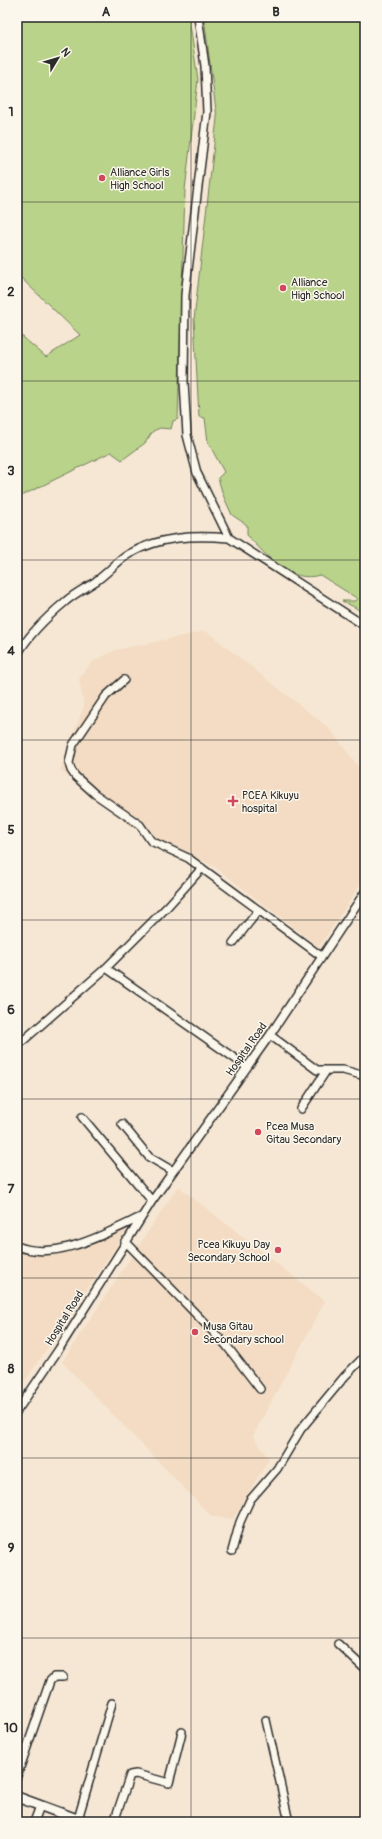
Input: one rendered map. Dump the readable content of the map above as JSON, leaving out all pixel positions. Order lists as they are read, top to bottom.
{
  "streets": {
    "street": ["Hospital Road"]
  },
  "places": {
    "other": [
      "Alliance Girls High School",
      "Alliance High School",
      "Pcea Musa Gitau Secondary",
      "Pcea Kikuyu Day Secondary School",
      "Musa Gitau Secondary school"
    ],
    "health": ["PCEA Kikuyu hospital"]
  },
  "north": "top right",
  "grid": {
    "columns": ["A", "B"],
    "rows": [
      "1",
      "2",
      "3",
      "4",
      "5",
      "6",
      "7",
      "8",
      "9",
      "10"
    ]
  }
}
